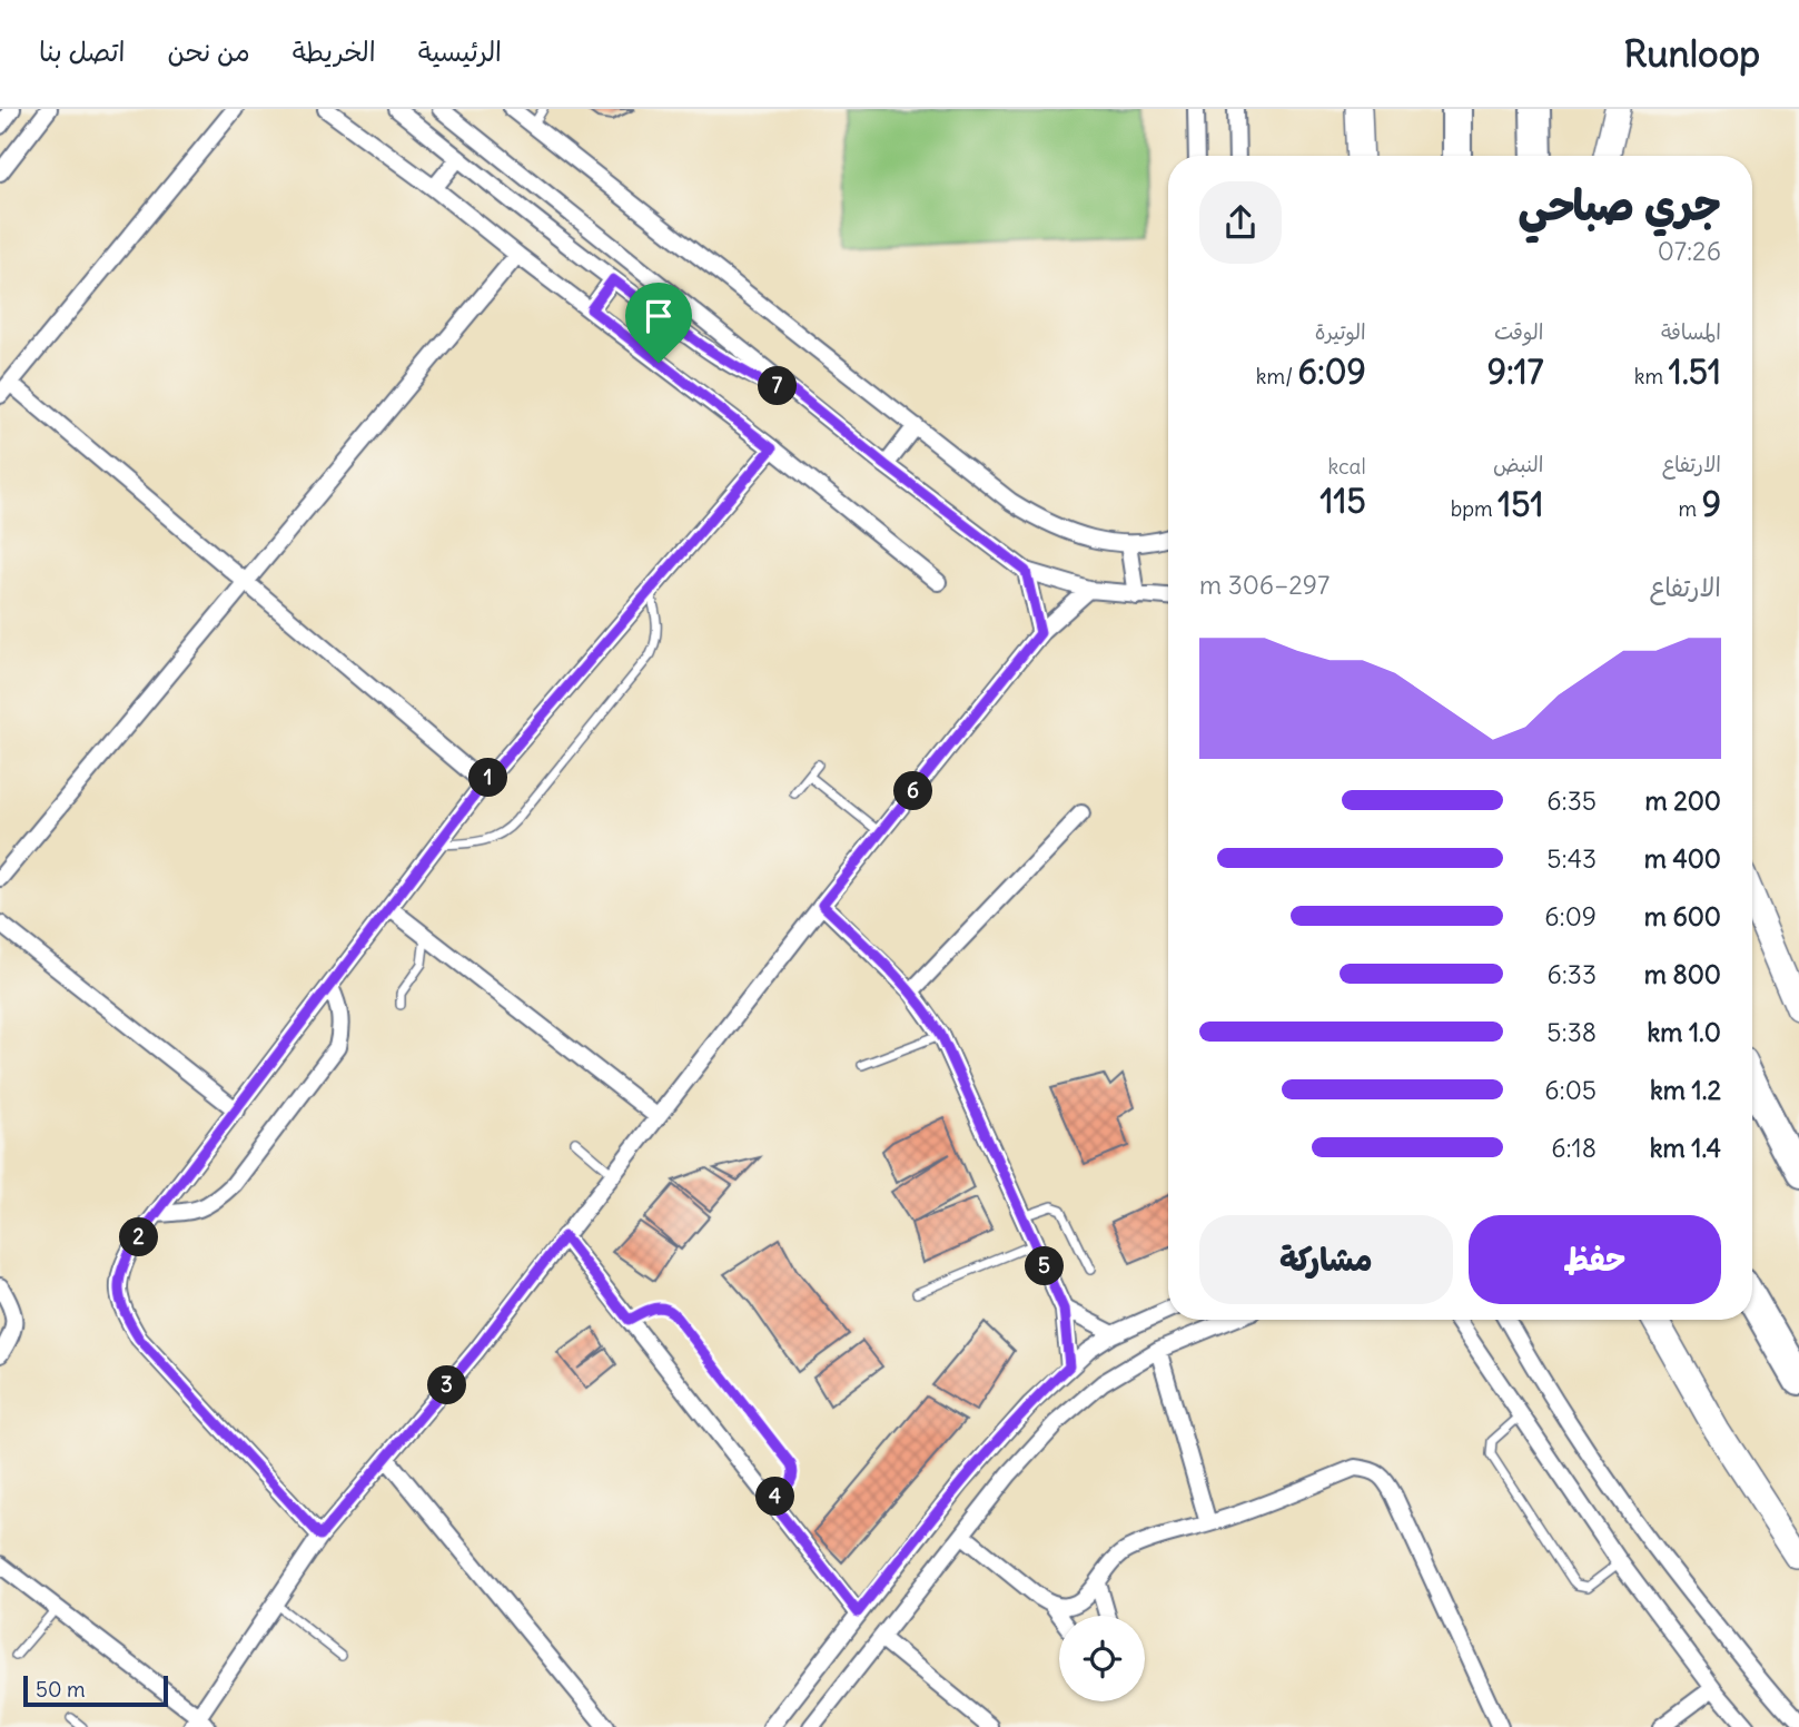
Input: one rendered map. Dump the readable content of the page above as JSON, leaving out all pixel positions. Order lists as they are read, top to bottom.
{
  "scale_bar": "50 m",
  "page": {
    "header": "Runloop",
    "nav": [
      "الرئيسية",
      "الخريطة",
      "من نحن",
      "اتصل بنا"
    ],
    "heading": ["جري صباحي", "07:26"],
    "stats": [
      ["المسافة", "1.51 km"],
      ["الوقت", "9:17"],
      ["الوتيرة", "6:09 /km"],
      ["الارتفاع", "9 m"],
      ["النبض", "151 bpm"],
      ["kcal", "115"]
    ],
    "pins": [
      "7",
      "1",
      "6",
      "2",
      "5",
      "3",
      "4"
    ],
    "chart": ["الارتفاع", "297–306 m"],
    "list": [
      {
        "name": "200 m",
        "note": "6:35"
      },
      {
        "name": "400 m",
        "note": "5:43"
      },
      {
        "name": "600 m",
        "note": "6:09"
      },
      {
        "name": "800 m",
        "note": "6:33"
      },
      {
        "name": "1.0 km",
        "note": "5:38"
      },
      {
        "name": "1.2 km",
        "note": "6:05"
      },
      {
        "name": "1.4 km",
        "note": "6:18"
      }
    ],
    "buttons": ["حفظ", "مشاركة"],
    "scale": "50 m"
  }
}
